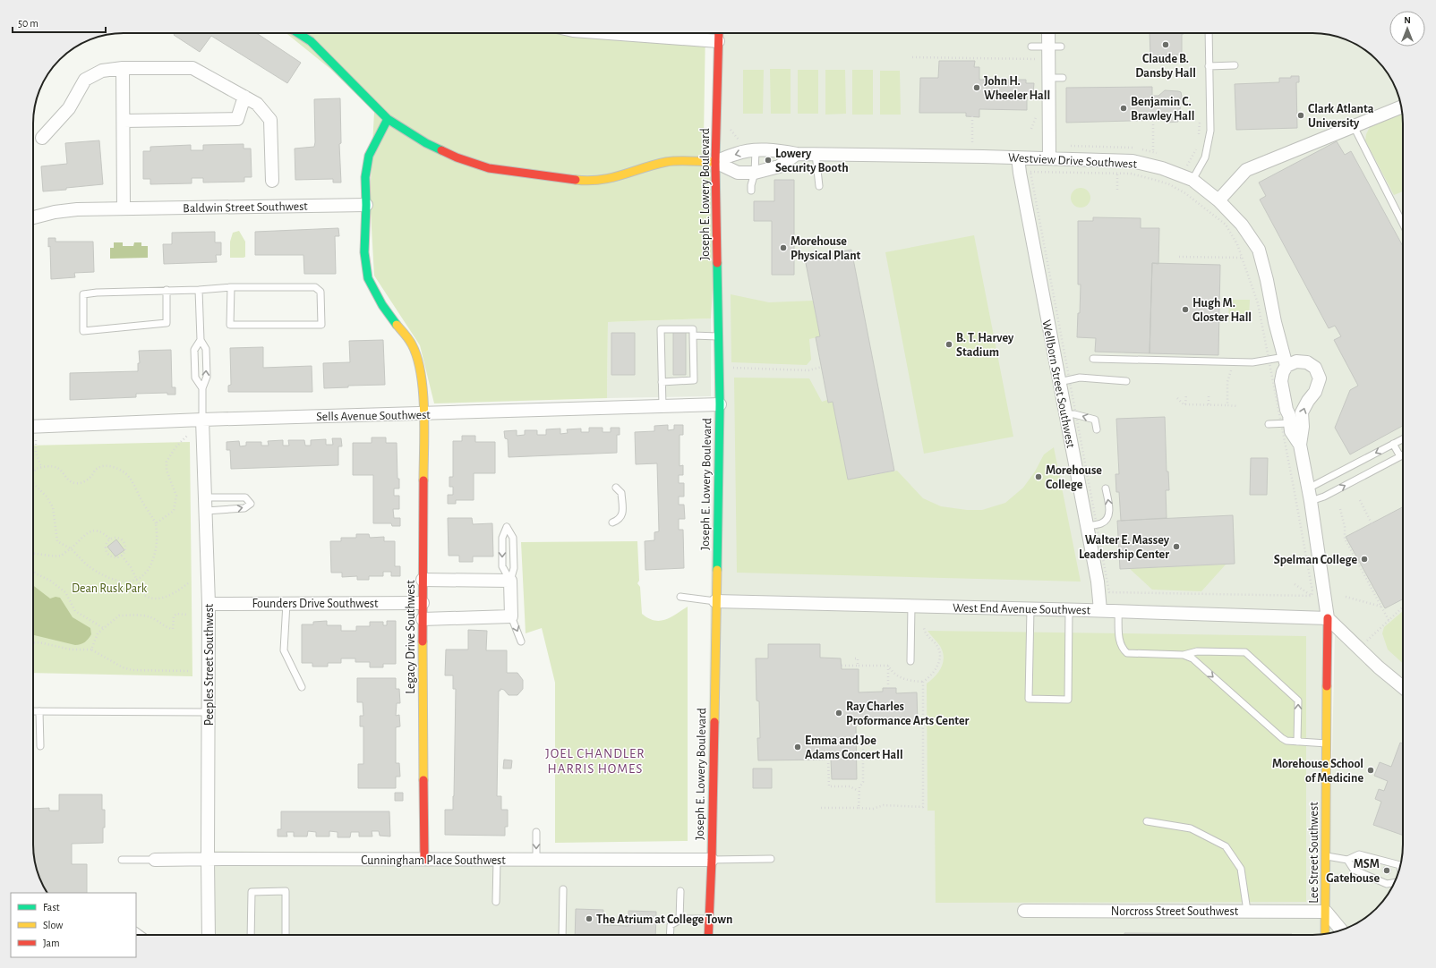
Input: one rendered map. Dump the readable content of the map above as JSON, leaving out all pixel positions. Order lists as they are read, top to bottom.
{
  "streets": {
    "street": [
      "Westview Drive Southwest",
      "Joseph E. Lowery Boulevard",
      "Baldwin Street Southwest",
      "Wellborn Street Southwest",
      "Sells Avenue Southwest",
      "Founders Drive Southwest",
      "West End Avenue Southwest",
      "Legacy Drive Southwest",
      "Peeples Street Southwest",
      "Lee Street Southwest",
      "Cunningham Place Southwest",
      "Norcross Street Southwest"
    ]
  },
  "crossings": [
    ["Westview Drive Southwest", "Joseph E. Lowery Boulevard"],
    ["Westview Drive Southwest", "Wellborn Street Southwest"],
    ["Westview Drive Southwest", "Legacy Drive Southwest"],
    ["Joseph E. Lowery Boulevard", "Sells Avenue Southwest"],
    ["Joseph E. Lowery Boulevard", "West End Avenue Southwest"],
    ["Joseph E. Lowery Boulevard", "Cunningham Place Southwest"],
    ["Baldwin Street Southwest", "Legacy Drive Southwest"],
    ["Wellborn Street Southwest", "West End Avenue Southwest"],
    ["Sells Avenue Southwest", "Legacy Drive Southwest"],
    ["Sells Avenue Southwest", "Peeples Street Southwest"],
    ["Founders Drive Southwest", "Legacy Drive Southwest"],
    ["Founders Drive Southwest", "Peeples Street Southwest"],
    ["West End Avenue Southwest", "Lee Street Southwest"],
    ["Legacy Drive Southwest", "Cunningham Place Southwest"],
    ["Peeples Street Southwest", "Cunningham Place Southwest"],
    ["Lee Street Southwest", "Norcross Street Southwest"]
  ],
  "districts": ["JOEL CHANDLER HARRIS HOMES"],
  "parks": ["Dean Rusk Park"],
  "places": [
    "Claude B. Dansby Hall",
    "John H. Wheeler Hall",
    "Benjamin C. Brawley Hall",
    "Clark Atlanta University",
    "Lowery Security Booth",
    "Morehouse Physical Plant",
    "Hugh M. Gloster Hall",
    "B. T. Harvey Stadium",
    "Morehouse College",
    "Walter E. Massey Leadership Center",
    "Spelman College",
    "Ray Charles Proformance Arts Center",
    "Emma and Joe Adams Concert Hall",
    "Morehouse School of Medicine",
    "MSM Gatehouse",
    "The Atrium at College Town"
  ],
  "legend": ["Fast", "Slow", "Jam"],
  "scale_bar": "50 m",
  "north": "top"
}
